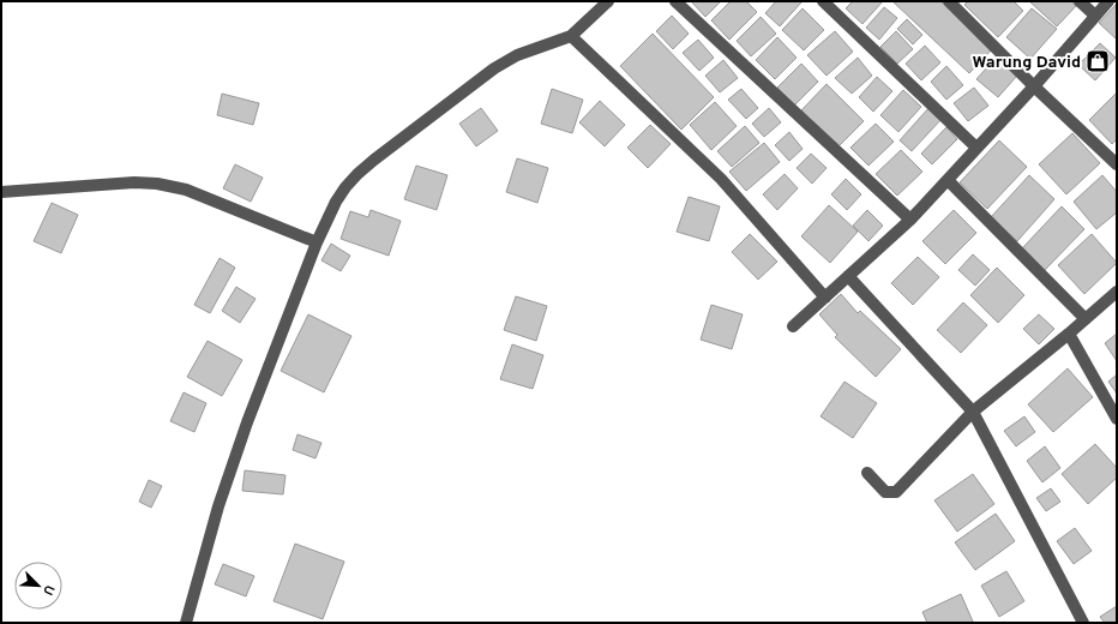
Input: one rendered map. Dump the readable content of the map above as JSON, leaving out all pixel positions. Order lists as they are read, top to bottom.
{
  "places": {
    "shop": ["Warung David"]
  },
  "north": "bottom right"
}
